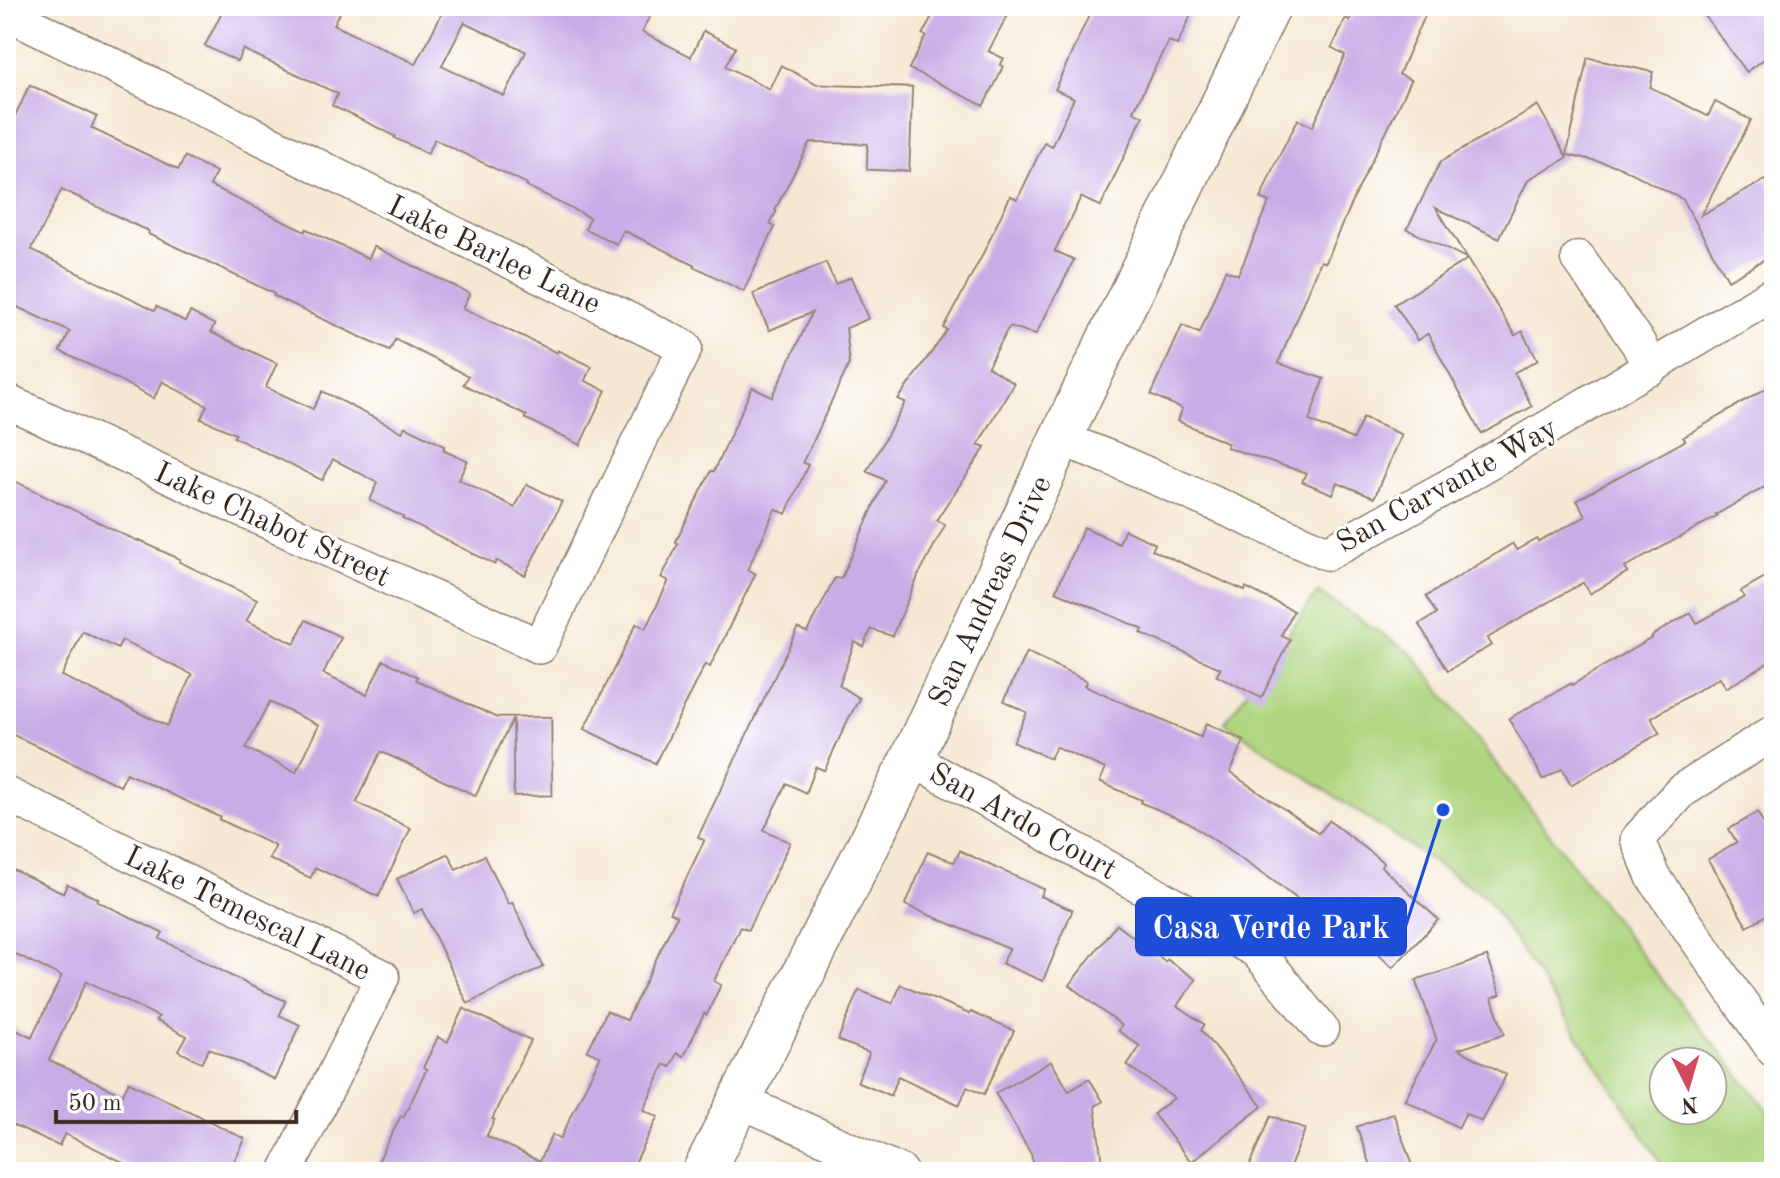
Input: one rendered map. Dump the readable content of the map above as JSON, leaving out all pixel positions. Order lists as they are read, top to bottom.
{
  "streets": {
    "street": [
      "Lake Barlee Lane",
      "San Carvante Way",
      "Lake Chabot Street",
      "San Andreas Drive",
      "San Ardo Court",
      "Lake Temescal Lane"
    ]
  },
  "crossings": [
    ["Lake Barlee Lane", "Lake Chabot Street"],
    ["San Carvante Way", "San Andreas Drive"],
    ["San Andreas Drive", "San Ardo Court"]
  ],
  "places": ["Casa Verde Park"],
  "scale_bar": "50 m",
  "north": "bottom"
}
